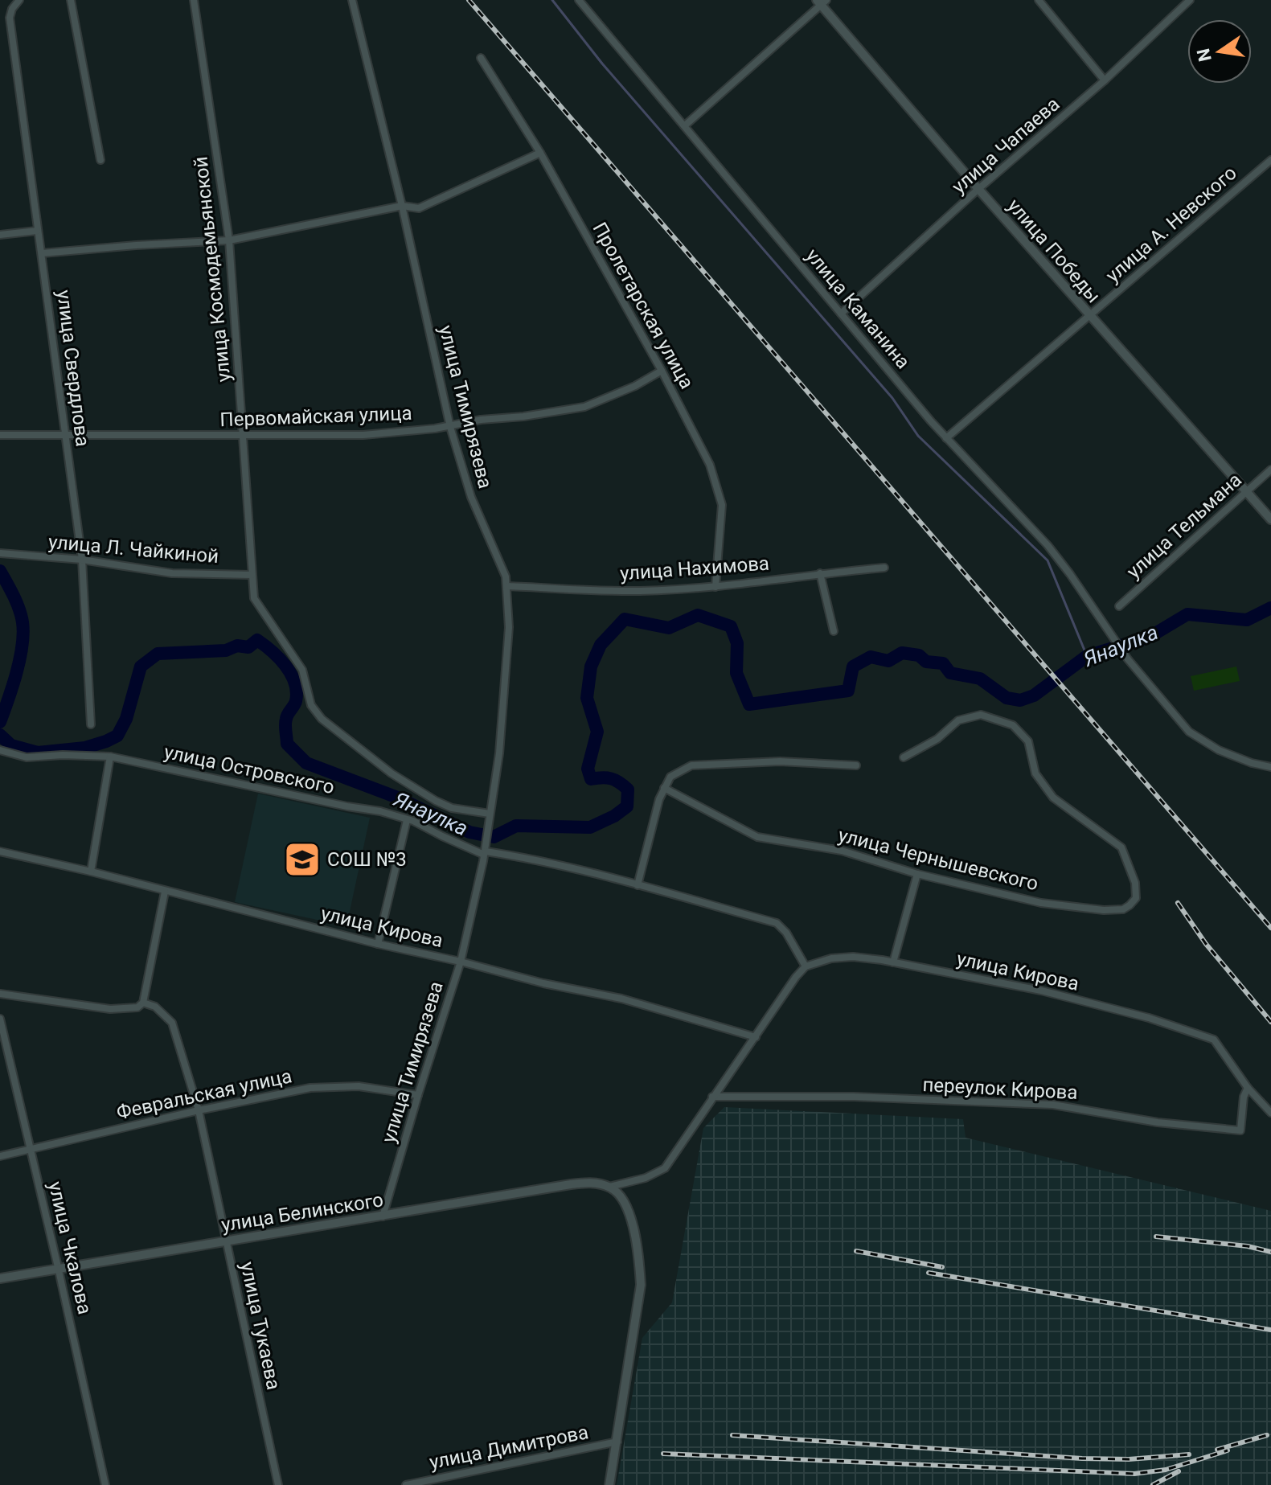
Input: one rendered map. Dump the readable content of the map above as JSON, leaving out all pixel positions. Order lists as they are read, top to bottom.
{
  "streets": {
    "street": [
      "улица Чапаева",
      "улица А. Невского",
      "улица Победы",
      "улица Космодемьянской",
      "Пролетарская улица",
      "улица Каманина",
      "улица Свердлова",
      "улица Тимирязева",
      "Первомайская улица",
      "улица Тельмана",
      "улица Л. Чайкиной",
      "улица Нахимова",
      "улица Островского",
      "улица Чернышевского",
      "улица Кирова",
      "переулок Кирова",
      "Февральская улица",
      "улица Белинского",
      "улица Чкалова",
      "улица Тукаева",
      "улица Димитрова"
    ]
  },
  "crossings": [
    ["улица Чапаева", "улица Победы"],
    ["улица Чапаева", "улица Каманина"],
    ["улица А. Невского", "улица Победы"],
    ["улица А. Невского", "улица Каманина"],
    ["улица Победы", "улица Тельмана"],
    ["улица Космодемьянской", "Первомайская улица"],
    ["улица Космодемьянской", "улица Л. Чайкиной"],
    ["Пролетарская улица", "Первомайская улица"],
    ["Пролетарская улица", "улица Нахимова"],
    ["улица Свердлова", "Первомайская улица"],
    ["улица Свердлова", "улица Л. Чайкиной"],
    ["улица Тимирязева", "Первомайская улица"],
    ["улица Тимирязева", "улица Нахимова"],
    ["улица Тимирязева", "улица Островского"],
    ["улица Тимирязева", "улица Кирова"],
    ["улица Тимирязева", "Февральская улица"],
    ["улица Тимирязева", "улица Белинского"],
    ["улица Островского", "улица Кирова"],
    ["улица Кирова", "переулок Кирова"],
    ["Февральская улица", "улица Чкалова"],
    ["Февральская улица", "улица Тукаева"],
    ["улица Белинского", "улица Чкалова"],
    ["улица Белинского", "улица Тукаева"]
  ],
  "water": ["Янаулка"],
  "places": {
    "school or university": ["СОШ №3"]
  },
  "north": "left"
}
